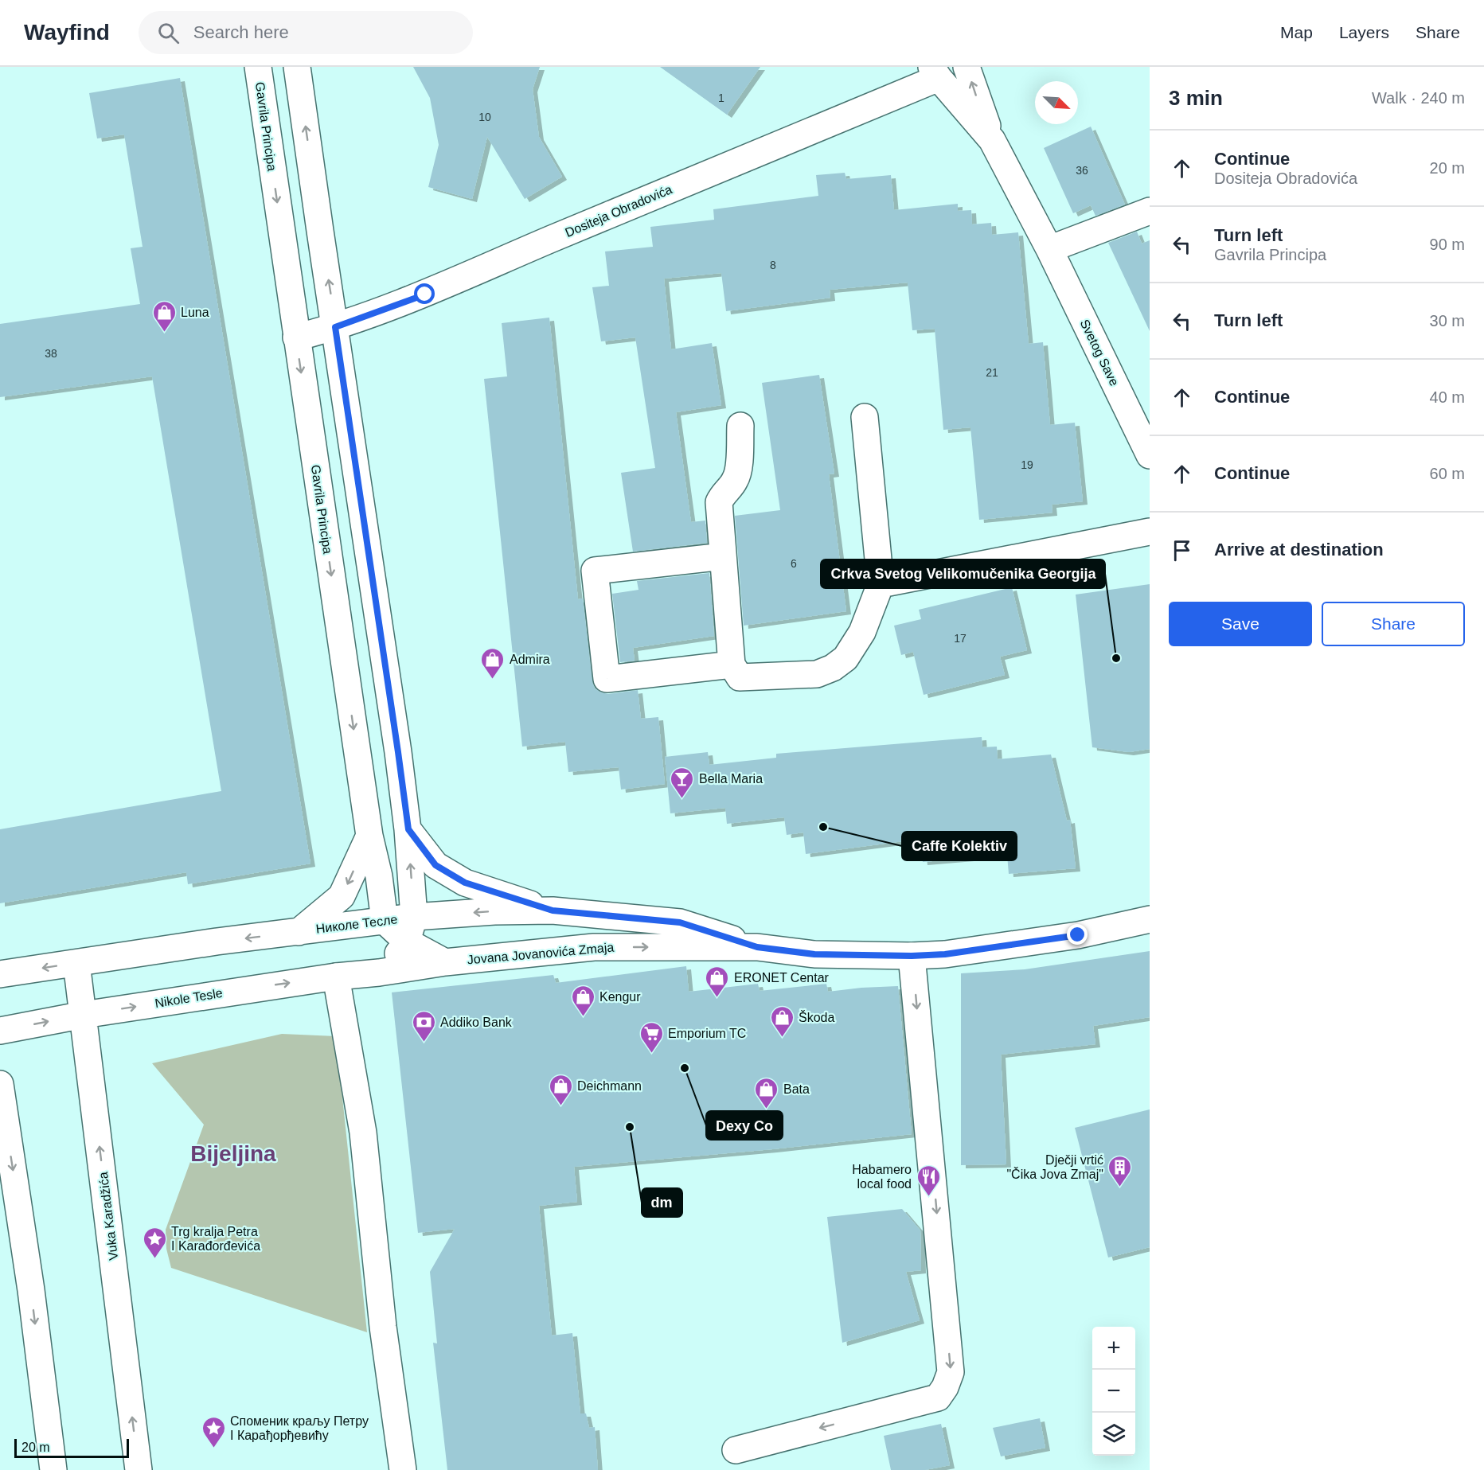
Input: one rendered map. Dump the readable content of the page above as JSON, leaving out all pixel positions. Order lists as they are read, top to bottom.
{
  "streets": {
    "main road": [
      "Gavrila Principa",
      "Dositeja Obradovića",
      "Svetog Save",
      "Николе Тесле",
      "Jovana Jovanovića Zmaja",
      "Nikole Tesle",
      "Vuka Karadžića"
    ]
  },
  "crossings": [
    ["Gavrila Principa", "Dositeja Obradovića"],
    ["Gavrila Principa", "Николе Тесле"],
    ["Dositeja Obradovića", "Svetog Save"],
    ["Jovana Jovanovića Zmaja", "Nikole Tesle"],
    ["Nikole Tesle", "Vuka Karadžića"]
  ],
  "districts": ["Bijeljina"],
  "places": {
    "shop": [
      "Luna",
      "Admira",
      "ERONET Centar",
      "Kengur",
      "Škoda",
      "Deichmann",
      "Bata"
    ],
    "other": [
      "Crkva Svetog Velikomučenika Georgija",
      "Caffe Kolektiv",
      "Dexy Co",
      "dm"
    ],
    "bar": ["Bella Maria"],
    "bank": ["Addiko Bank"],
    "supermarket": ["Emporium TC"],
    "building": ["Dječji vrtić \"Čika Jova Zmaj\""],
    "restaurant": ["Habamero local food"],
    "place": ["Trg kralja Petra I Karađorđevića", "Споменик краљу Петру I Карађорђевићу"]
  },
  "house_numbers": [
    "1",
    "10",
    "36",
    "8",
    "38",
    "21",
    "19",
    "6",
    "17"
  ],
  "scale_bar": "20 m",
  "north": "bottom right",
  "page": {
    "header": "Wayfind",
    "search": "Search here",
    "nav": ["Map", "Layers", "Share"],
    "heading": ["3 min", "Walk · 240 m"],
    "list": [
      ["Continue", "Dositeja Obradovića", "20 m"],
      ["Turn left", "Gavrila Principa", "90 m"],
      ["Turn left", "30 m"],
      ["Continue", "40 m"],
      ["Continue", "60 m"],
      "Arrive at destination"
    ],
    "buttons": ["Save", "Share"],
    "map_buttons": ["+", "−"],
    "scale": "20 m"
  }
}
